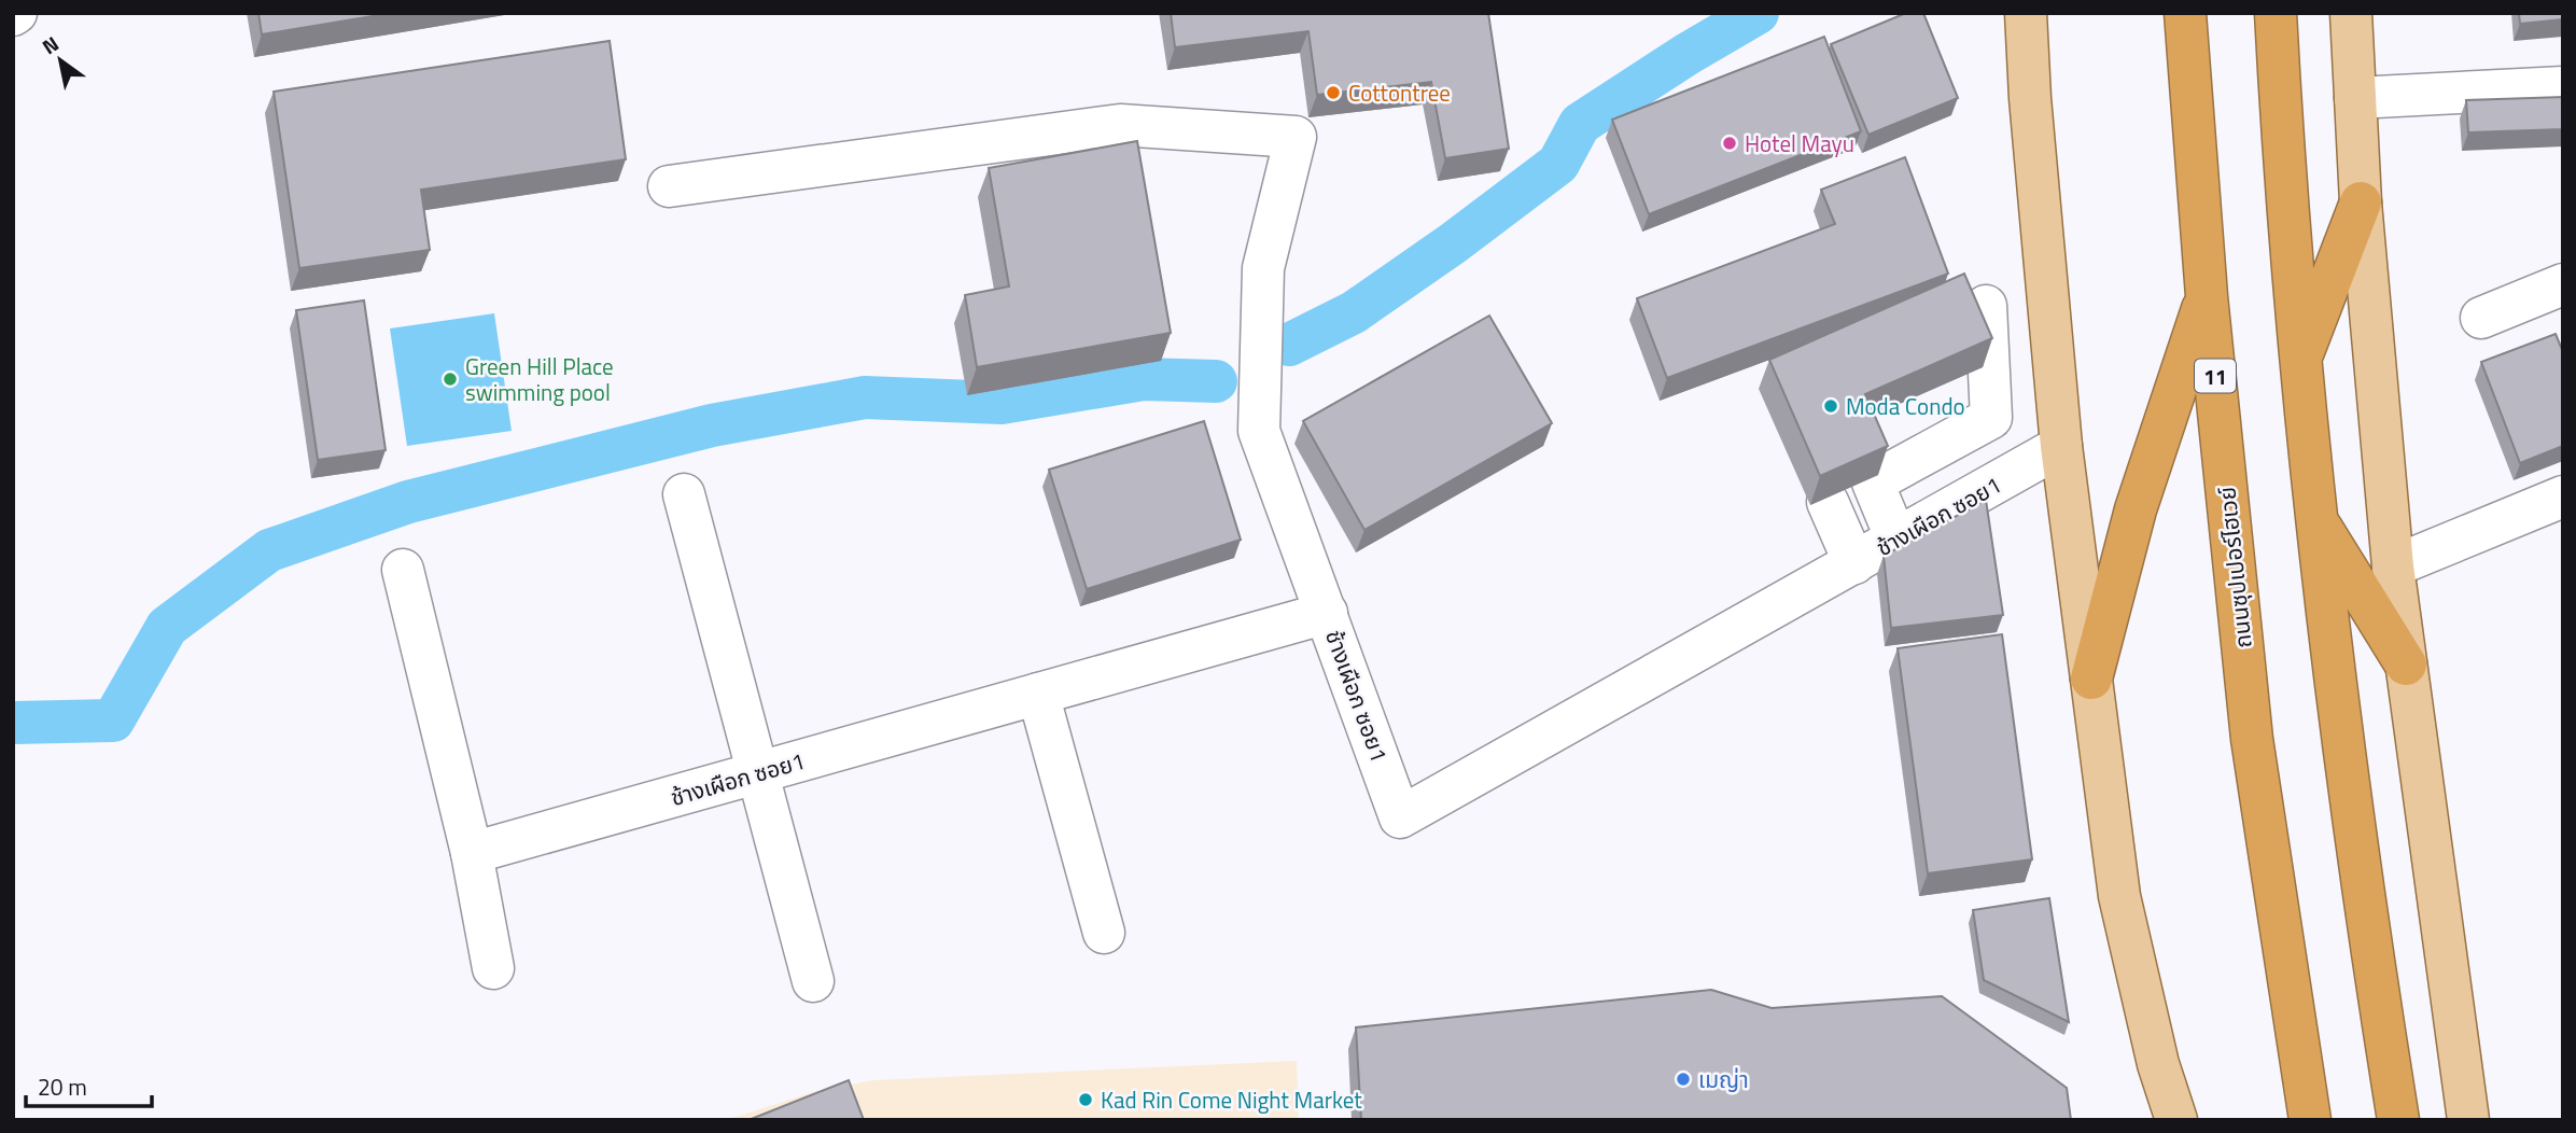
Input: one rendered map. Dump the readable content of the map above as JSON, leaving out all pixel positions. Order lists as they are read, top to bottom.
{
  "streets": {
    "highway": ["11", "ถนนซุปเปอร์ไฮเวย์"],
    "street": ["ช้างเผือก ซอย1"]
  },
  "places": [
    "Cottontree",
    "Hotel Mayu",
    "Green Hill Place swimming pool",
    "Moda Condo",
    "เมญ่า",
    "Kad Rin Come Night Market"
  ],
  "scale_bar": "20 m",
  "north": "top left"
}
